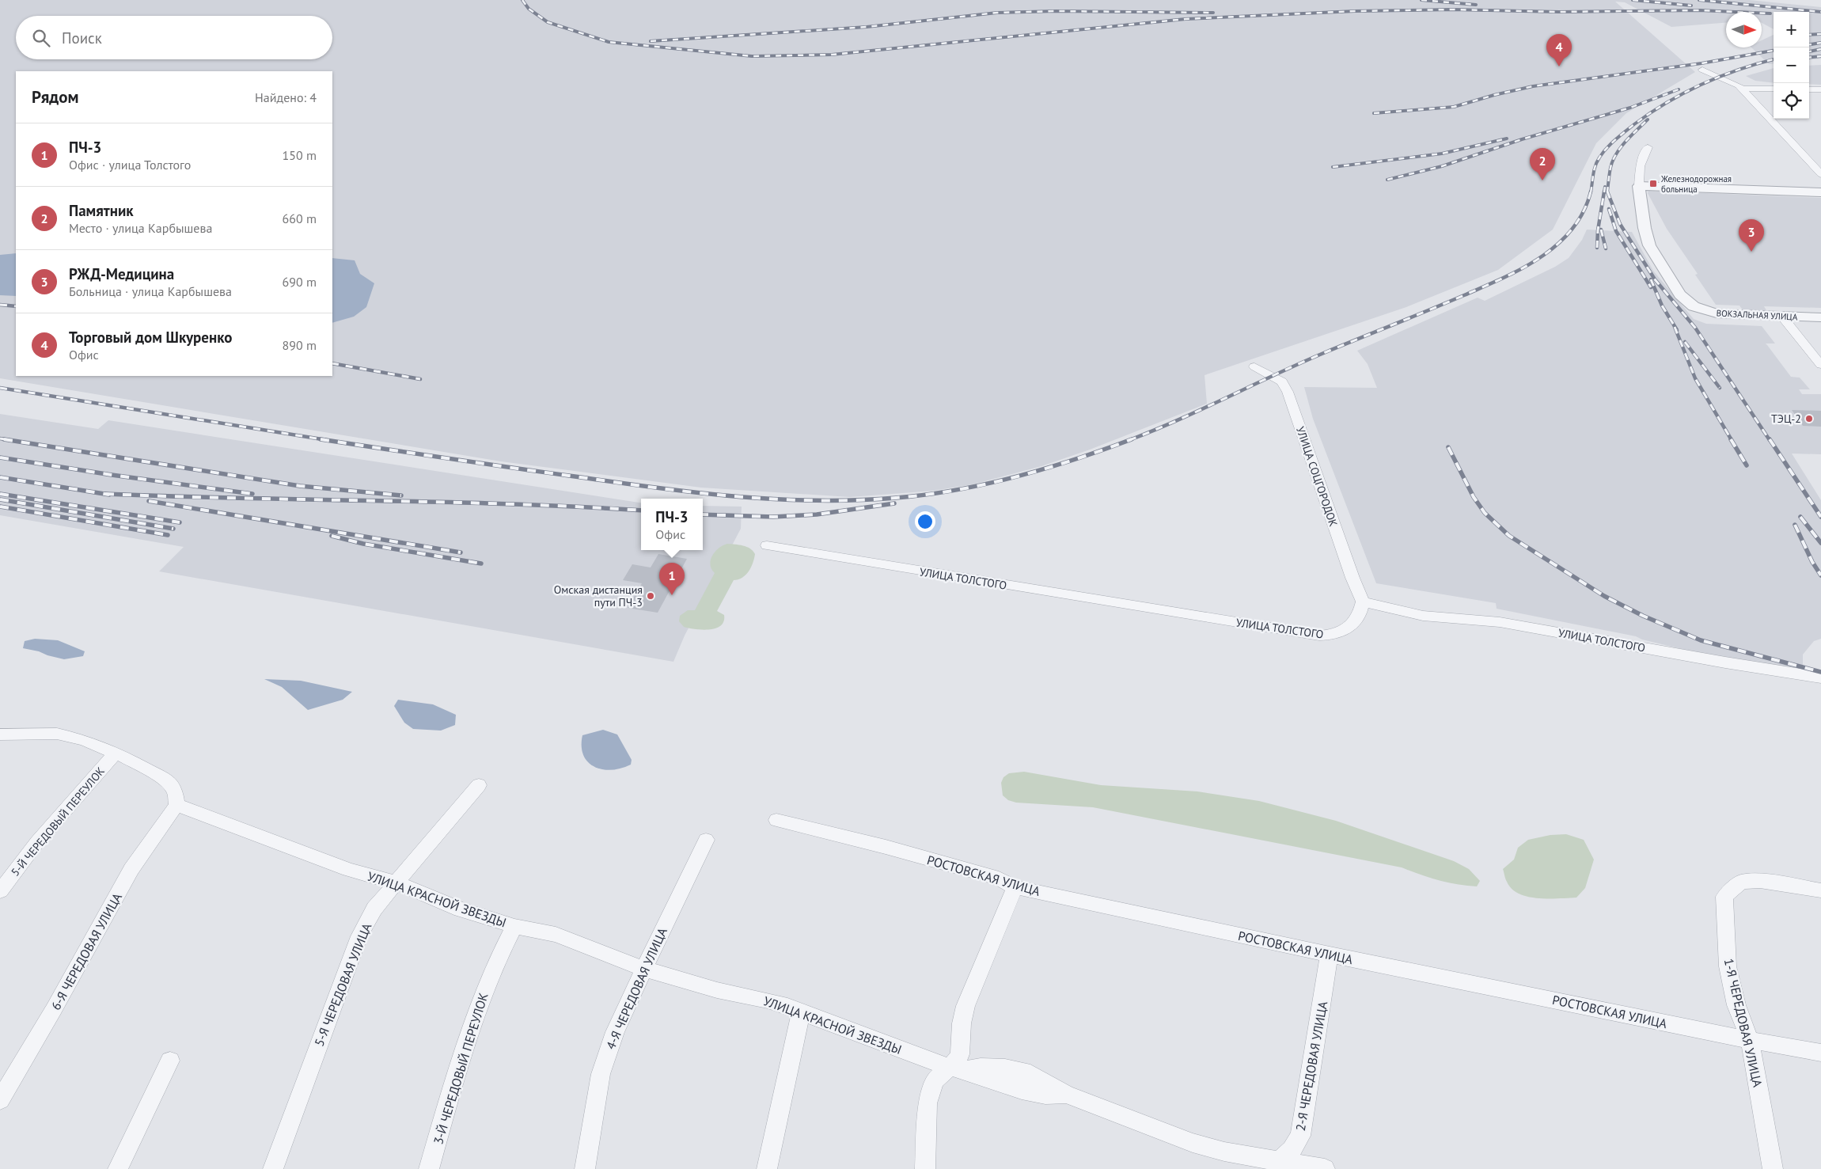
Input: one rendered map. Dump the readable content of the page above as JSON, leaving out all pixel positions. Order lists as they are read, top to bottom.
{
  "streets": {
    "street": [
      "ВОКЗАЛЬНАЯ УЛИЦА",
      "УЛИЦА СОЦГОРОДОК",
      "УЛИЦА ТОЛСТОГО",
      "5-Й ЧЕРЕДОВЫЙ ПЕРЕУЛОК",
      "РОСТОВСКАЯ УЛИЦА",
      "УЛИЦА КРАСНОЙ ЗВЕЗДЫ",
      "6-Я ЧЕРЕДОВАЯ УЛИЦА",
      "5-Я ЧЕРЕДОВАЯ УЛИЦА",
      "4-Я ЧЕРЕДОВАЯ УЛИЦА",
      "1-Я ЧЕРЕДОВАЯ УЛИЦА",
      "2-Я ЧЕРЕДОВАЯ УЛИЦА",
      "3-Й ЧЕРЕДОВЫЙ ПЕРЕУЛОК"
    ]
  },
  "crossings": [
    ["УЛИЦА СОЦГОРОДОК", "УЛИЦА ТОЛСТОГО"],
    ["РОСТОВСКАЯ УЛИЦА", "1-Я ЧЕРЕДОВАЯ УЛИЦА"],
    ["РОСТОВСКАЯ УЛИЦА", "2-Я ЧЕРЕДОВАЯ УЛИЦА"],
    ["УЛИЦА КРАСНОЙ ЗВЕЗДЫ", "6-Я ЧЕРЕДОВАЯ УЛИЦА"],
    ["УЛИЦА КРАСНОЙ ЗВЕЗДЫ", "5-Я ЧЕРЕДОВАЯ УЛИЦА"],
    ["УЛИЦА КРАСНОЙ ЗВЕЗДЫ", "4-Я ЧЕРЕДОВАЯ УЛИЦА"],
    ["УЛИЦА КРАСНОЙ ЗВЕЗДЫ", "2-Я ЧЕРЕДОВАЯ УЛИЦА"],
    ["УЛИЦА КРАСНОЙ ЗВЕЗДЫ", "3-Й ЧЕРЕДОВЫЙ ПЕРЕУЛОК"]
  ],
  "places": {
    "transit": ["Железнодорожная больница"],
    "other": ["ТЭЦ-2", "Омская дистанция пути ПЧ-3"]
  },
  "north": "right",
  "page": {
    "map_buttons": ["+", "−"],
    "search": "Поиск",
    "pins": [
      "4",
      "2",
      "3",
      "1"
    ],
    "heading": ["Рядом", "Найдено: 4"],
    "list": [
      {
        "mark": "1",
        "name": "ПЧ-3",
        "note": "Офис · улица Толстого",
        "value": "150 m"
      },
      {
        "mark": "2",
        "name": "Памятник",
        "note": "Место · улица Карбышева",
        "value": "660 m"
      },
      {
        "mark": "3",
        "name": "РЖД-Медицина",
        "note": "Больница · улица Карбышева",
        "value": "690 m"
      },
      {
        "mark": "4",
        "name": "Торговый дом Шкуренко",
        "note": "Офис",
        "value": "890 m"
      }
    ],
    "popup": ["ПЧ-3", "Офис"]
  }
}
